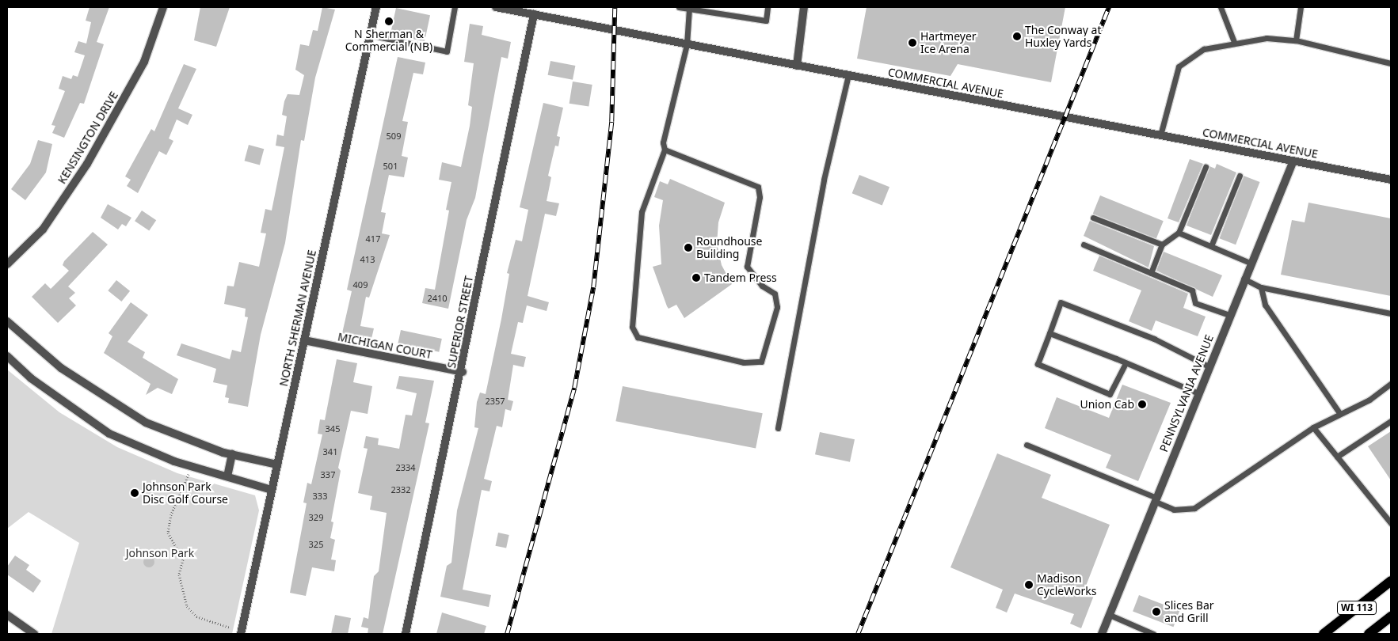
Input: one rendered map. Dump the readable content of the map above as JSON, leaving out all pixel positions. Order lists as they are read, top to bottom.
{
  "streets": {
    "main road": ["WI 113"],
    "street": [
      "COMMERCIAL AVENUE",
      "KENSINGTON DRIVE",
      "NORTH SHERMAN AVENUE",
      "SUPERIOR STREET",
      "MICHIGAN COURT",
      "PENNSYLVANIA AVENUE"
    ]
  },
  "crossings": [
    ["COMMERCIAL AVENUE", "SUPERIOR STREET"],
    ["COMMERCIAL AVENUE", "PENNSYLVANIA AVENUE"],
    ["NORTH SHERMAN AVENUE", "MICHIGAN COURT"],
    ["SUPERIOR STREET", "MICHIGAN COURT"]
  ],
  "parks": ["Johnson Park"],
  "places": [
    "N Sherman & Commercial (NB)",
    "The Conway at Huxley Yards",
    "Hartmeyer Ice Arena",
    "Roundhouse Building",
    "Tandem Press",
    "Union Cab",
    "Johnson Park Disc Golf Course",
    "Madison CycleWorks",
    "Slices Bar and Grill"
  ],
  "house_numbers": [
    "509",
    "501",
    "417",
    "413",
    "409",
    "2410",
    "2357",
    "345",
    "341",
    "2334",
    "337",
    "2332",
    "333",
    "329",
    "325"
  ]
}
